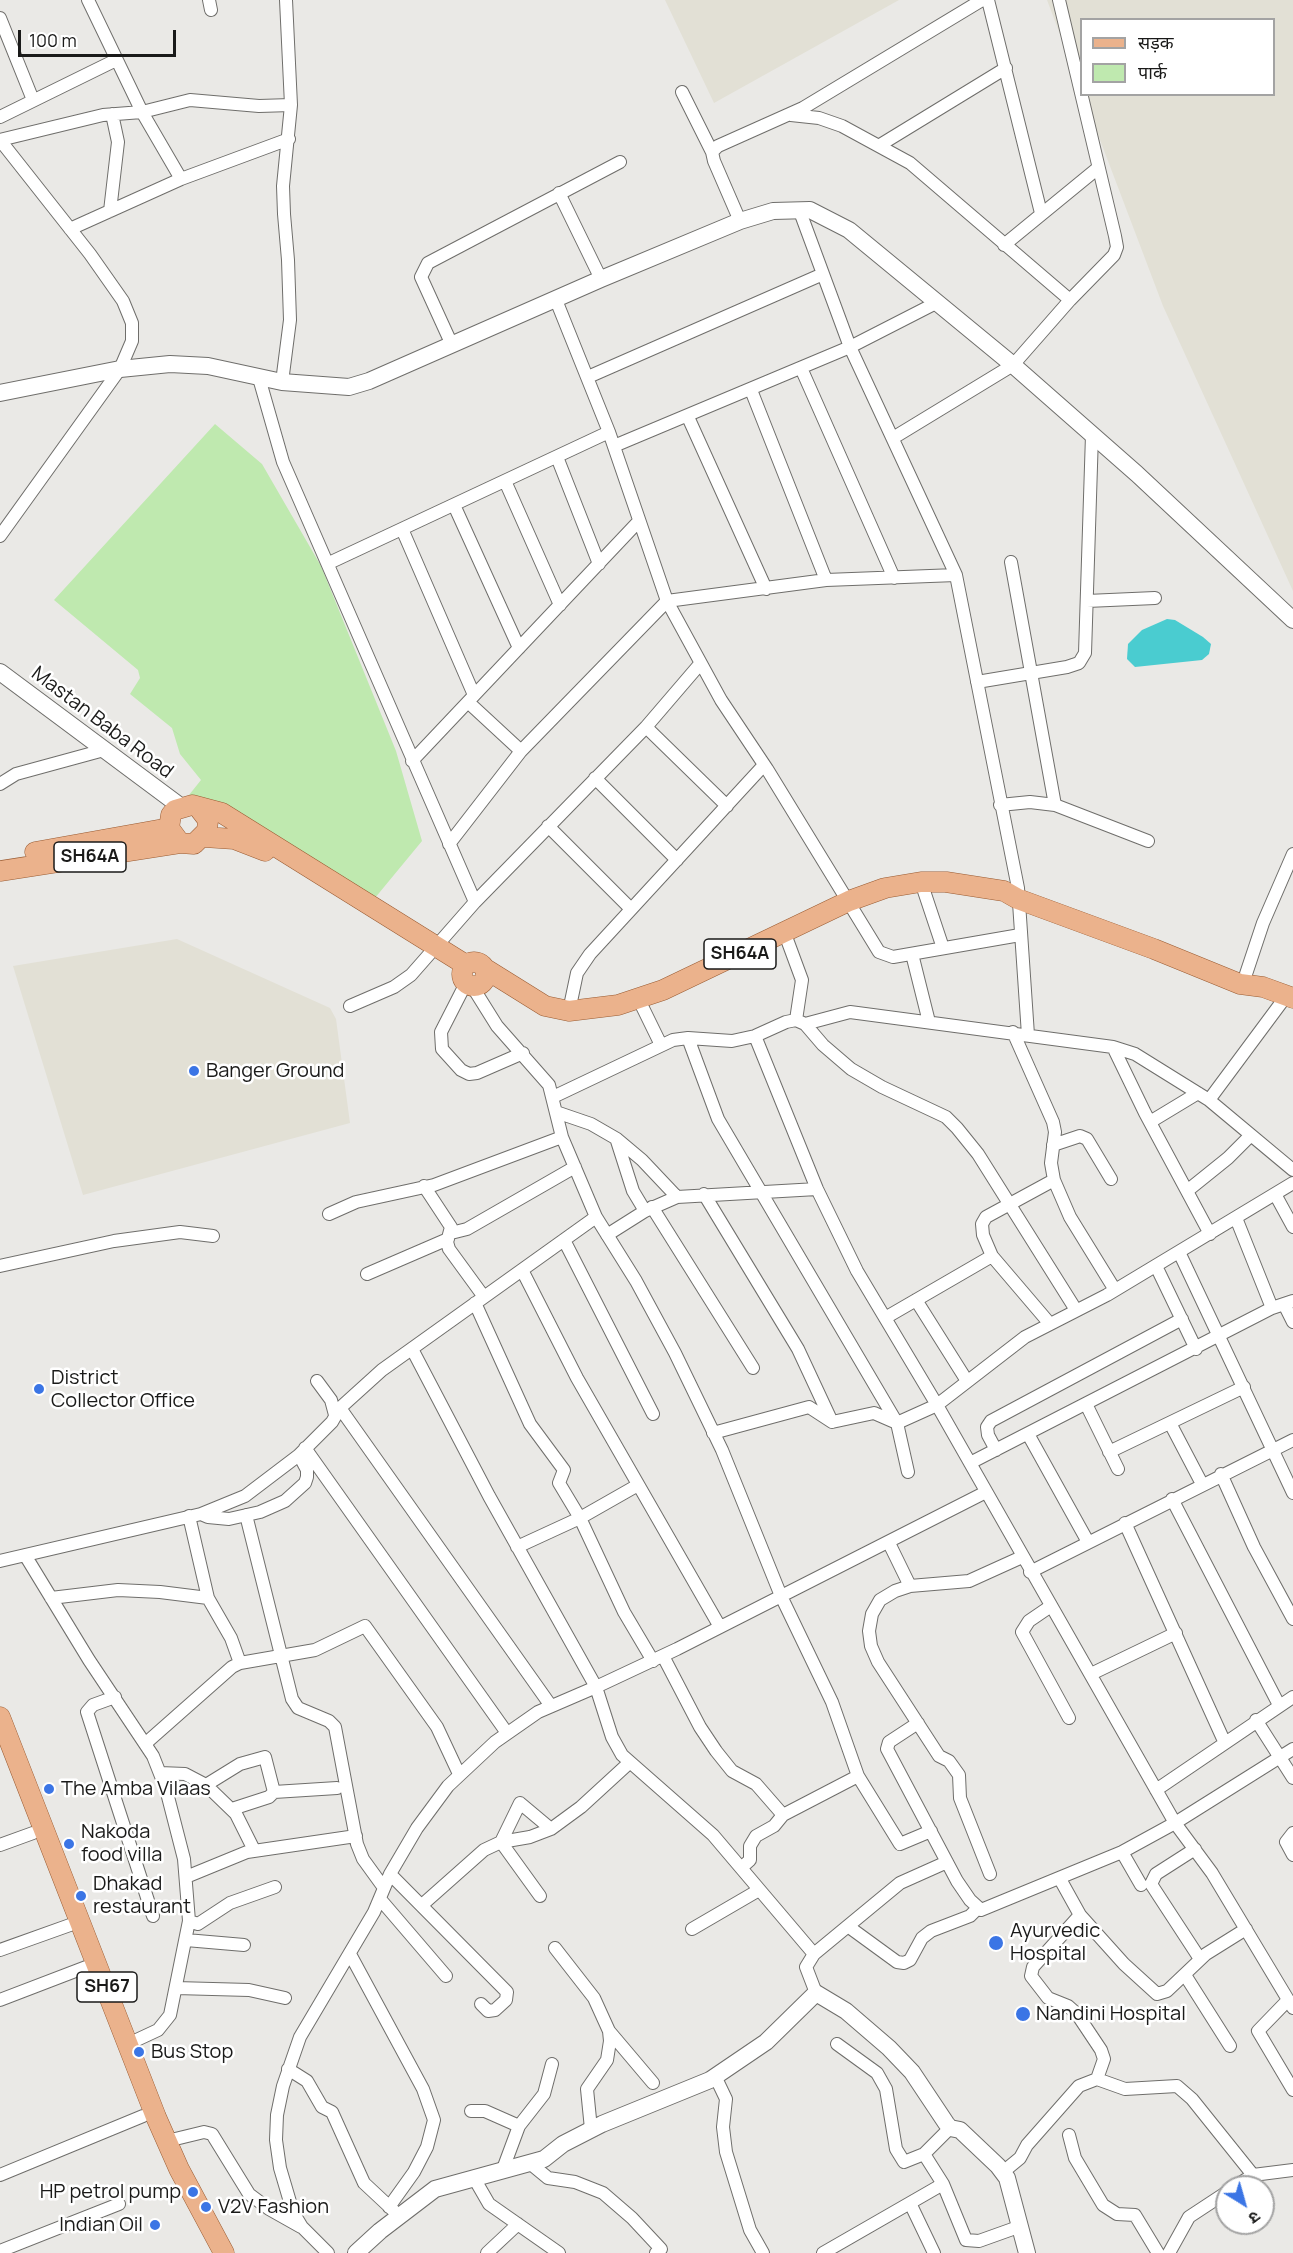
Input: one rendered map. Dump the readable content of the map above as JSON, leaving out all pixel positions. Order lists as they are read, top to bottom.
{
  "streets": {
    "main road": ["SH64A", "SH67"],
    "street": ["Mastan Baba Road"]
  },
  "crossings": [
    ["Mastan Baba Road", "SH64A"]
  ],
  "places": [
    "Banger Ground",
    "District Collector Office",
    "The Amba Vilaas",
    "Nakoda food villa",
    "Dhakad restaurant",
    "Ayurvedic Hospital",
    "Nandini Hospital",
    "Bus Stop",
    "HP petrol pump",
    "V2V Fashion",
    "Indian Oil"
  ],
  "legend": ["सड़क", "पार्क"],
  "scale_bar": "100 m",
  "north": "bottom right"
}
